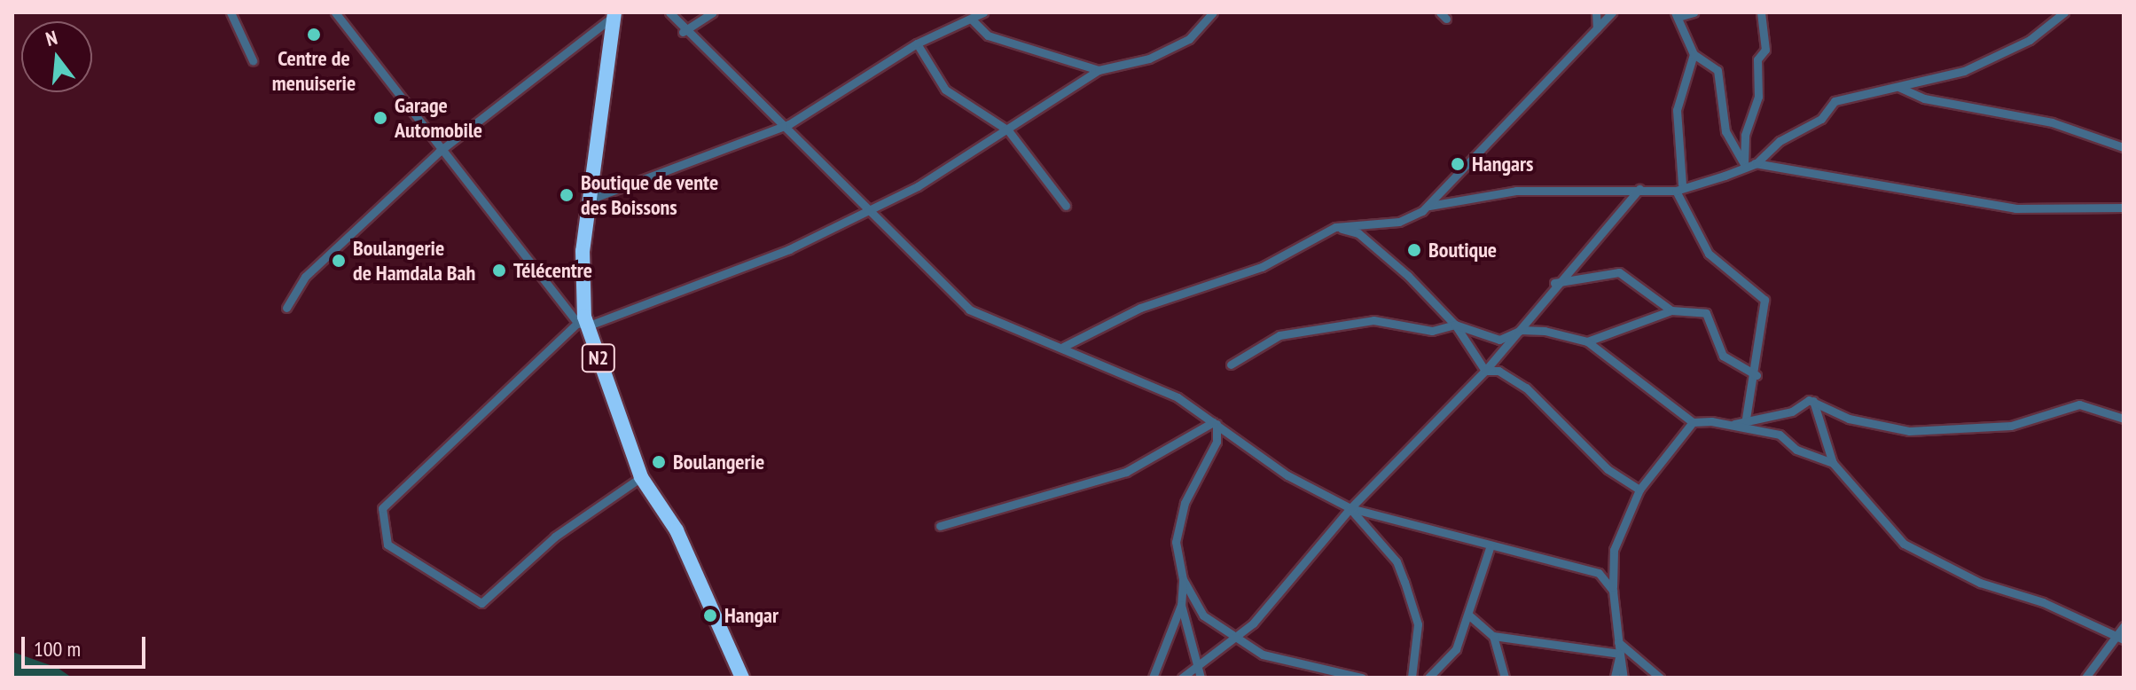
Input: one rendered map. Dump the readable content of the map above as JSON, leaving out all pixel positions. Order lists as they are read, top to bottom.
{
  "streets": {
    "highway": ["N2"]
  },
  "places": [
    "Centre de menuiserie",
    "Garage Automobile",
    "Hangars",
    "Boutique de vente des Boissons",
    "Boutique",
    "Boulangerie de Hamdala Bah",
    "Télécentre",
    "Boulangerie",
    "Hangar"
  ],
  "scale_bar": "100 m",
  "north": "top"
}
